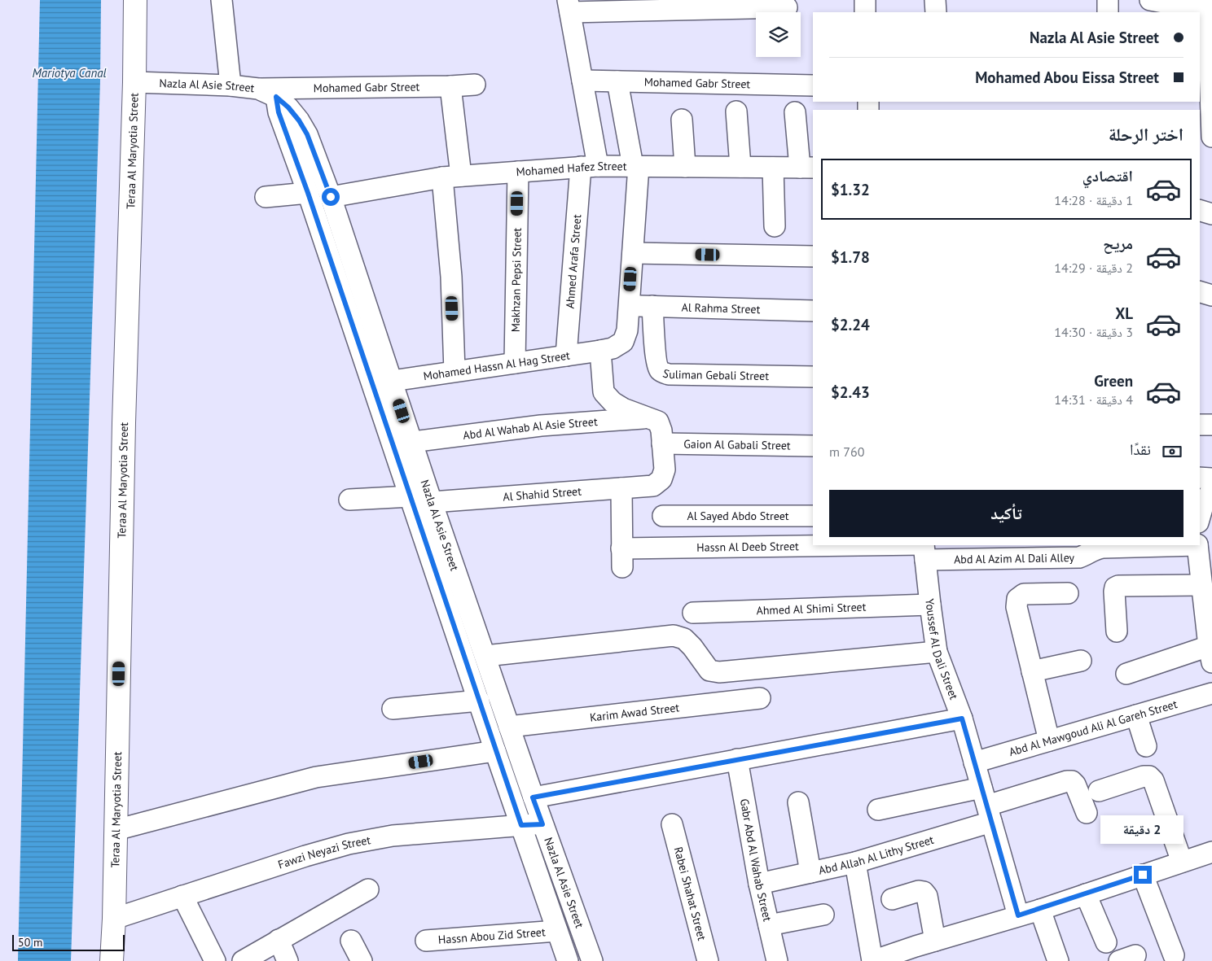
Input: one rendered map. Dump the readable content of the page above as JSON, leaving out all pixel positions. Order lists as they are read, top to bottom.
{
  "streets": {
    "main road": ["Teraa Al Maryotia Street"],
    "street": [
      "Mohamed Gabr Street",
      "Nazla Al Asie Street",
      "Mohamed Hafez Street",
      "Ahmed Arafa Street",
      "Makhzan Pepsi Street",
      "Al Rahma Street",
      "Mohamed Hassn Al Hag Street",
      "Suliman Gebali Street",
      "Abd Al Wahab Al Asie Street",
      "Gaion Al Gabali Street",
      "Al Shahid Street",
      "Al Sayed Abdo Street",
      "Hassn Al Deeb Street",
      "Abd Al Azim Al Dali Alley",
      "Ahmed Al Shimi Street",
      "Youssef Al Dali Street",
      "Karim Awad Street",
      "Abd Al Mawgoud Ali Al Gareh Street",
      "Fawzi Neyazi Street",
      "Abd Allah Al Lithy Street",
      "Gabr Abd Al Wahab Street",
      "Rabei Shahat Street",
      "Hassn Abou Zid Street"
    ]
  },
  "crossings": [
    ["Mohamed Gabr Street", "Nazla Al Asie Street"],
    ["Mohamed Gabr Street", "Ahmed Arafa Street"],
    ["Nazla Al Asie Street", "Teraa Al Maryotia Street"],
    ["Nazla Al Asie Street", "Mohamed Hafez Street"],
    ["Nazla Al Asie Street", "Mohamed Hassn Al Hag Street"],
    ["Nazla Al Asie Street", "Abd Al Wahab Al Asie Street"],
    ["Nazla Al Asie Street", "Al Shahid Street"],
    ["Nazla Al Asie Street", "Karim Awad Street"],
    ["Nazla Al Asie Street", "Fawzi Neyazi Street"],
    ["Nazla Al Asie Street", "Hassn Abou Zid Street"],
    ["Teraa Al Maryotia Street", "Fawzi Neyazi Street"],
    ["Mohamed Hafez Street", "Ahmed Arafa Street"],
    ["Mohamed Hafez Street", "Makhzan Pepsi Street"],
    ["Ahmed Arafa Street", "Mohamed Hassn Al Hag Street"],
    ["Makhzan Pepsi Street", "Mohamed Hassn Al Hag Street"],
    ["Al Rahma Street", "Mohamed Hassn Al Hag Street"],
    ["Al Rahma Street", "Suliman Gebali Street"],
    ["Gaion Al Gabali Street", "Al Shahid Street"],
    ["Al Shahid Street", "Hassn Al Deeb Street"],
    ["Hassn Al Deeb Street", "Abd Al Azim Al Dali Alley"],
    ["Hassn Al Deeb Street", "Youssef Al Dali Street"],
    ["Abd Al Azim Al Dali Alley", "Youssef Al Dali Street"],
    ["Ahmed Al Shimi Street", "Youssef Al Dali Street"],
    ["Youssef Al Dali Street", "Abd Al Mawgoud Ali Al Gareh Street"],
    ["Youssef Al Dali Street", "Abd Allah Al Lithy Street"],
    ["Abd Allah Al Lithy Street", "Gabr Abd Al Wahab Street"]
  ],
  "water": ["Mariotya Canal"],
  "scale_bar": "50 m",
  "page": {
    "banner": ["Nazla Al Asie Street", "Mohamed Abou Eissa Street"],
    "heading": "اختر الرحلة",
    "list": [
      {
        "name": "اقتصادي",
        "note": "1 دقيقة · 14:28",
        "value": "$1.32"
      },
      {
        "name": "مريح",
        "note": "2 دقيقة · 14:29",
        "value": "$1.78"
      },
      {
        "name": "XL",
        "note": "3 دقيقة · 14:30",
        "value": "$2.24"
      },
      {
        "name": "Green",
        "note": "4 دقيقة · 14:31",
        "value": "$2.43"
      }
    ],
    "pay": ["نقدًا", "760 m"],
    "buttons": "تأكيد",
    "bubble": "2 دقيقة",
    "scale": "50 m"
  }
}
